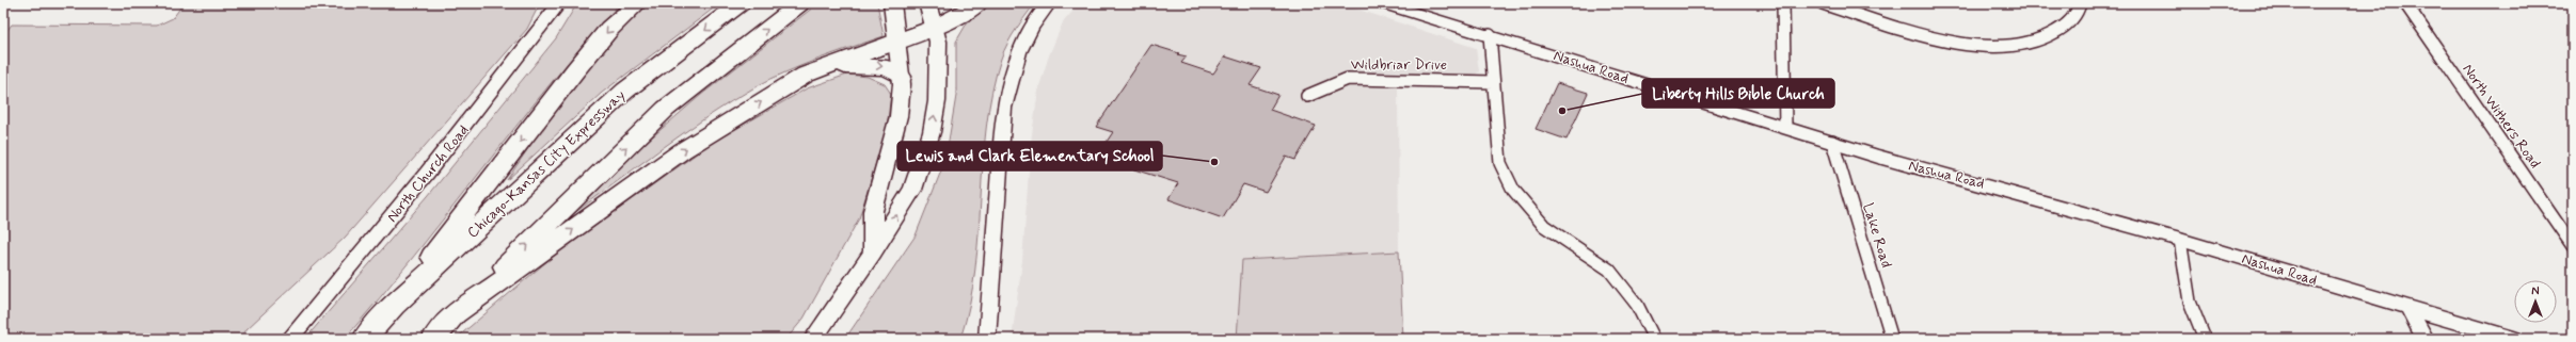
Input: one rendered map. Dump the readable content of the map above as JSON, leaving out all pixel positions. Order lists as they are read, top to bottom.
{
  "streets": {
    "highway": ["Chicago-Kansas City Expressway"],
    "street": [
      "Wildbriar Drive",
      "Nashua Road",
      "North Withers Road",
      "North Church Road",
      "Lake Road"
    ]
  },
  "crossings": [
    ["Nashua Road", "Lake Road"]
  ],
  "places": ["Liberty Hills Bible Church", "Lewis and Clark Elementary School"],
  "north": "top"
}
